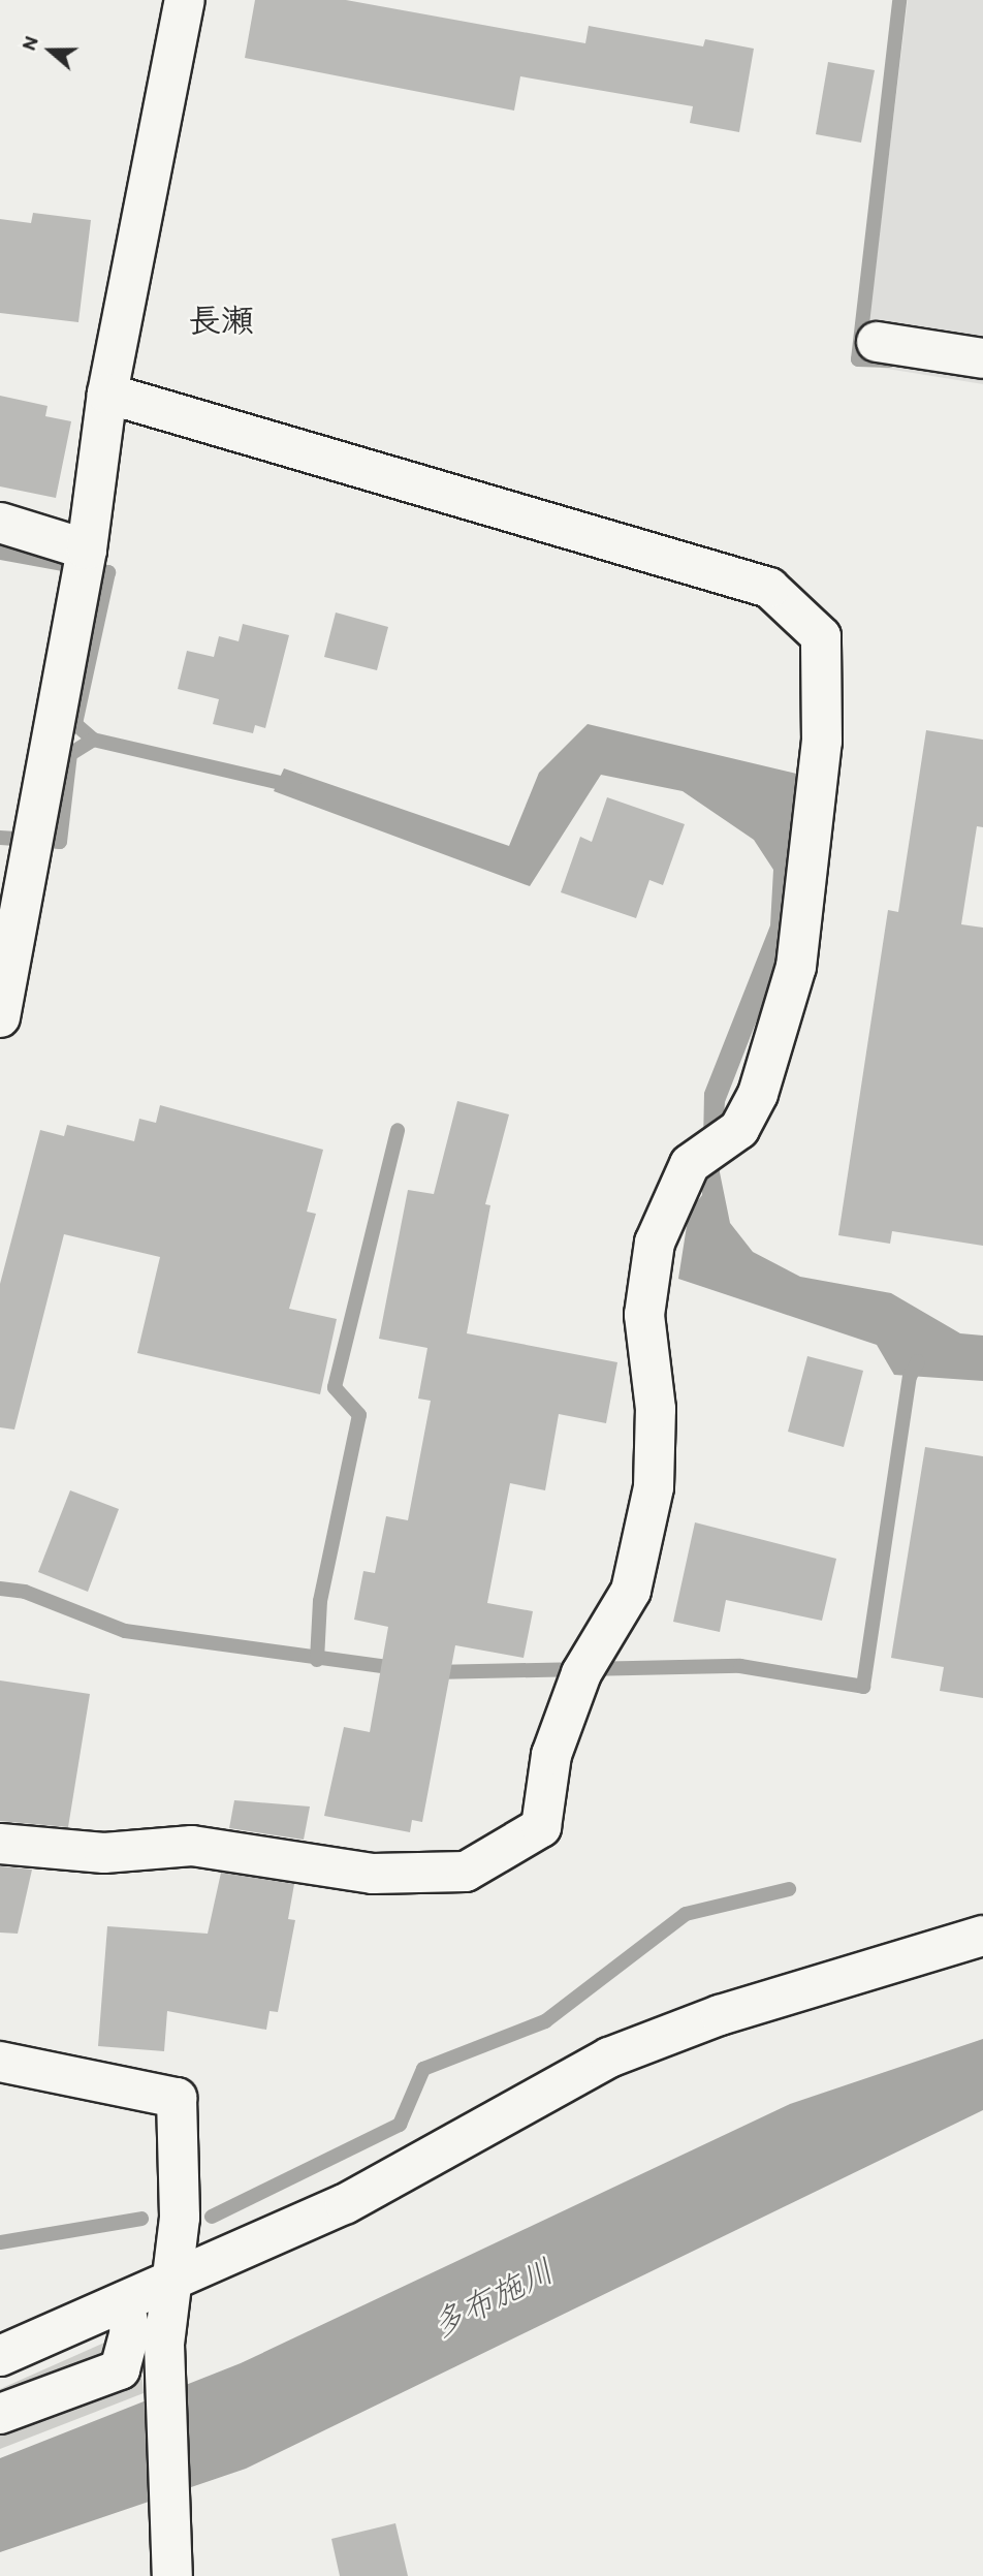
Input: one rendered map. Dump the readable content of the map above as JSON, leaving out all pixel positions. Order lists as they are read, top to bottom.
{
  "districts": ["長瀬"],
  "water": ["多布施川"],
  "north": "left"
}
